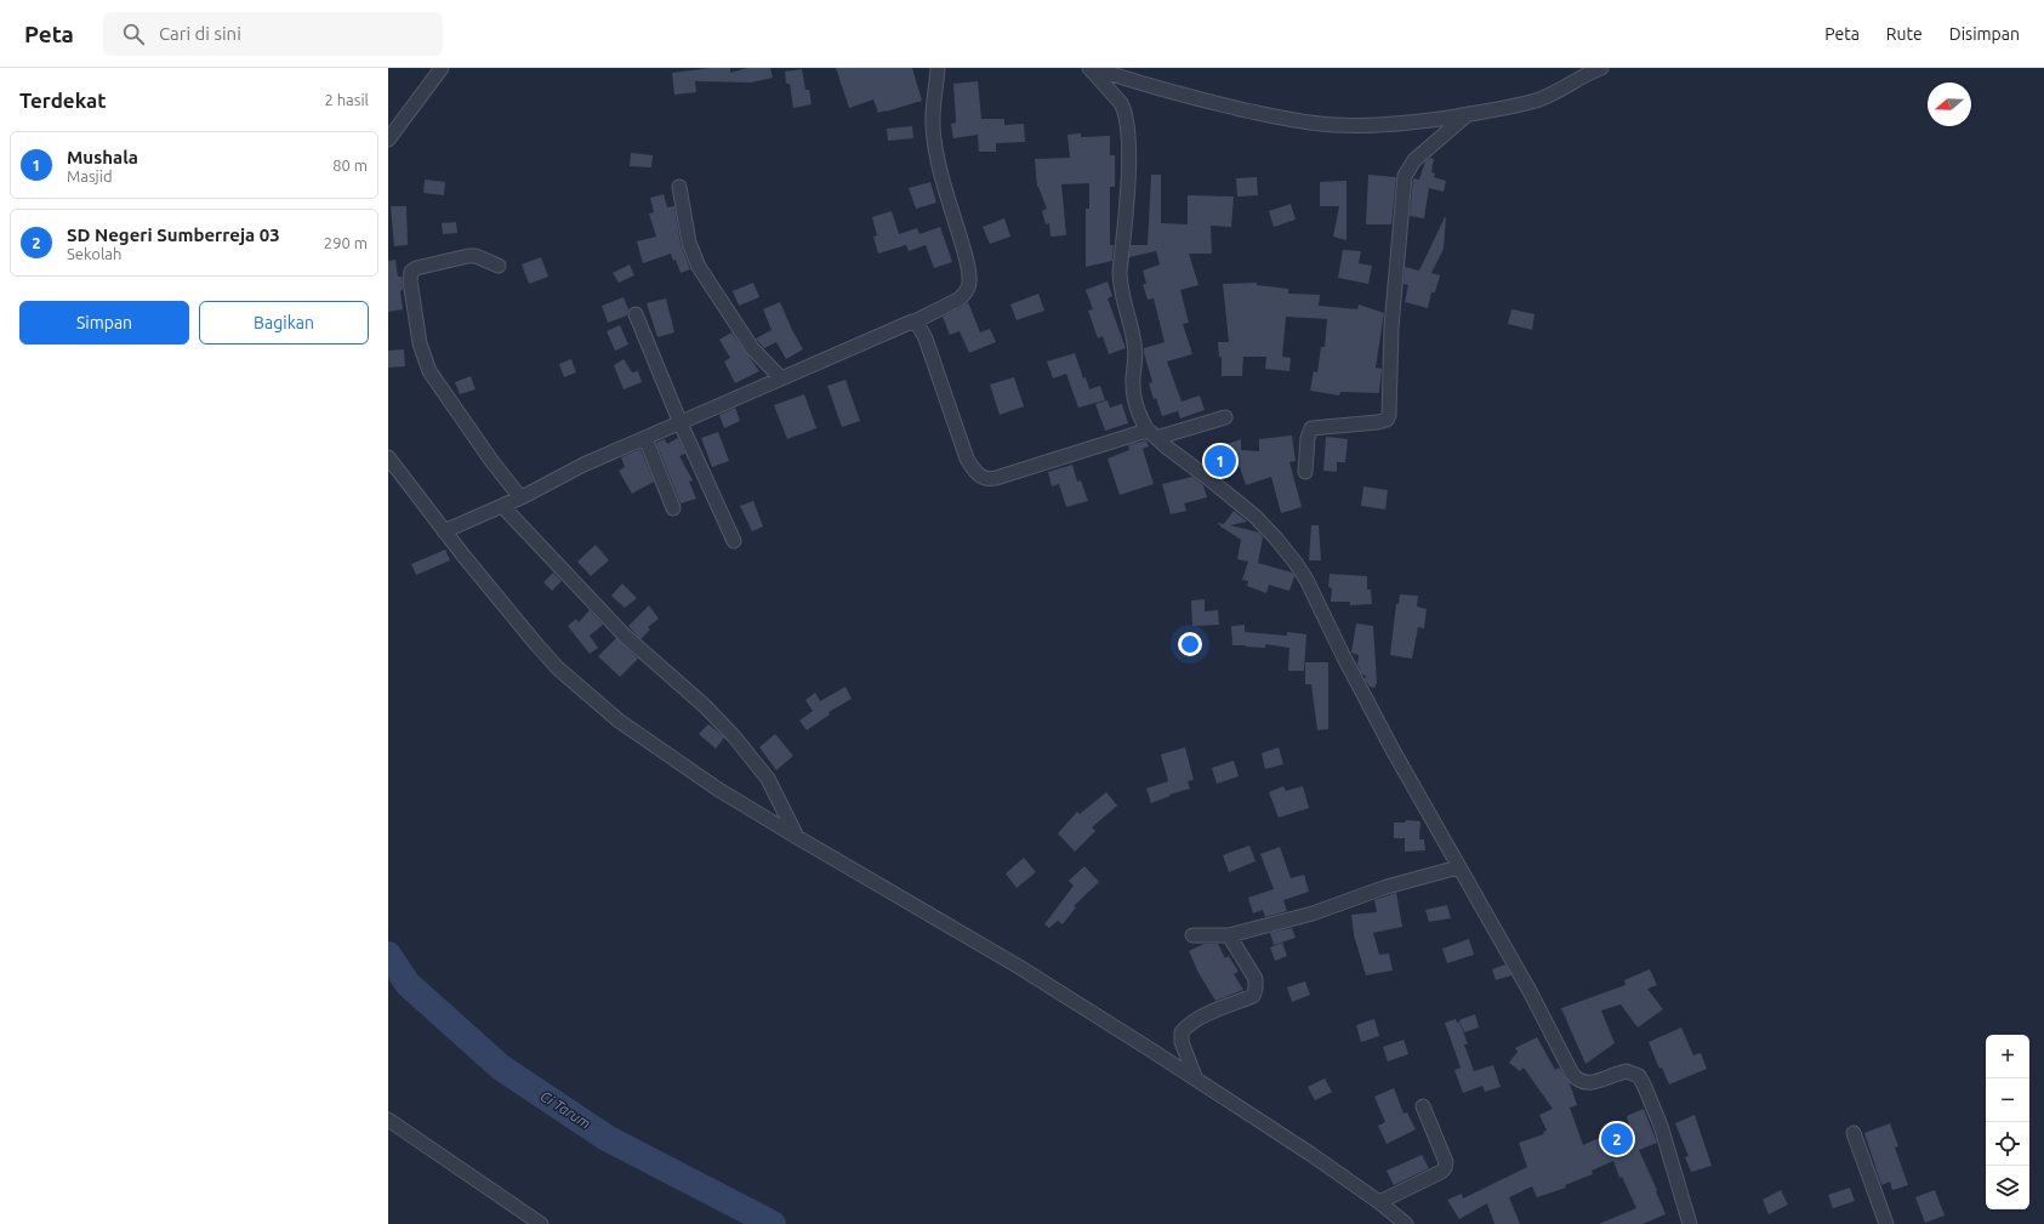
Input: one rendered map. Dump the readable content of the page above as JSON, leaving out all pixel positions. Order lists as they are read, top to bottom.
{
  "water": ["Ci Tarum"],
  "north": "left",
  "page": {
    "header": "Peta",
    "search": "Cari di sini",
    "nav": ["Peta", "Rute", "Disimpan"],
    "heading": ["Terdekat", "2 hasil"],
    "list": [
      {
        "mark": "1",
        "name": "Mushala",
        "note": "Masjid",
        "value": "80 m"
      },
      {
        "mark": "2",
        "name": "SD Negeri Sumberreja 03",
        "note": "Sekolah",
        "value": "290 m"
      }
    ],
    "buttons": ["Simpan", "Bagikan"],
    "pins": ["1", "2"],
    "map_buttons": ["+", "−"]
  }
}
